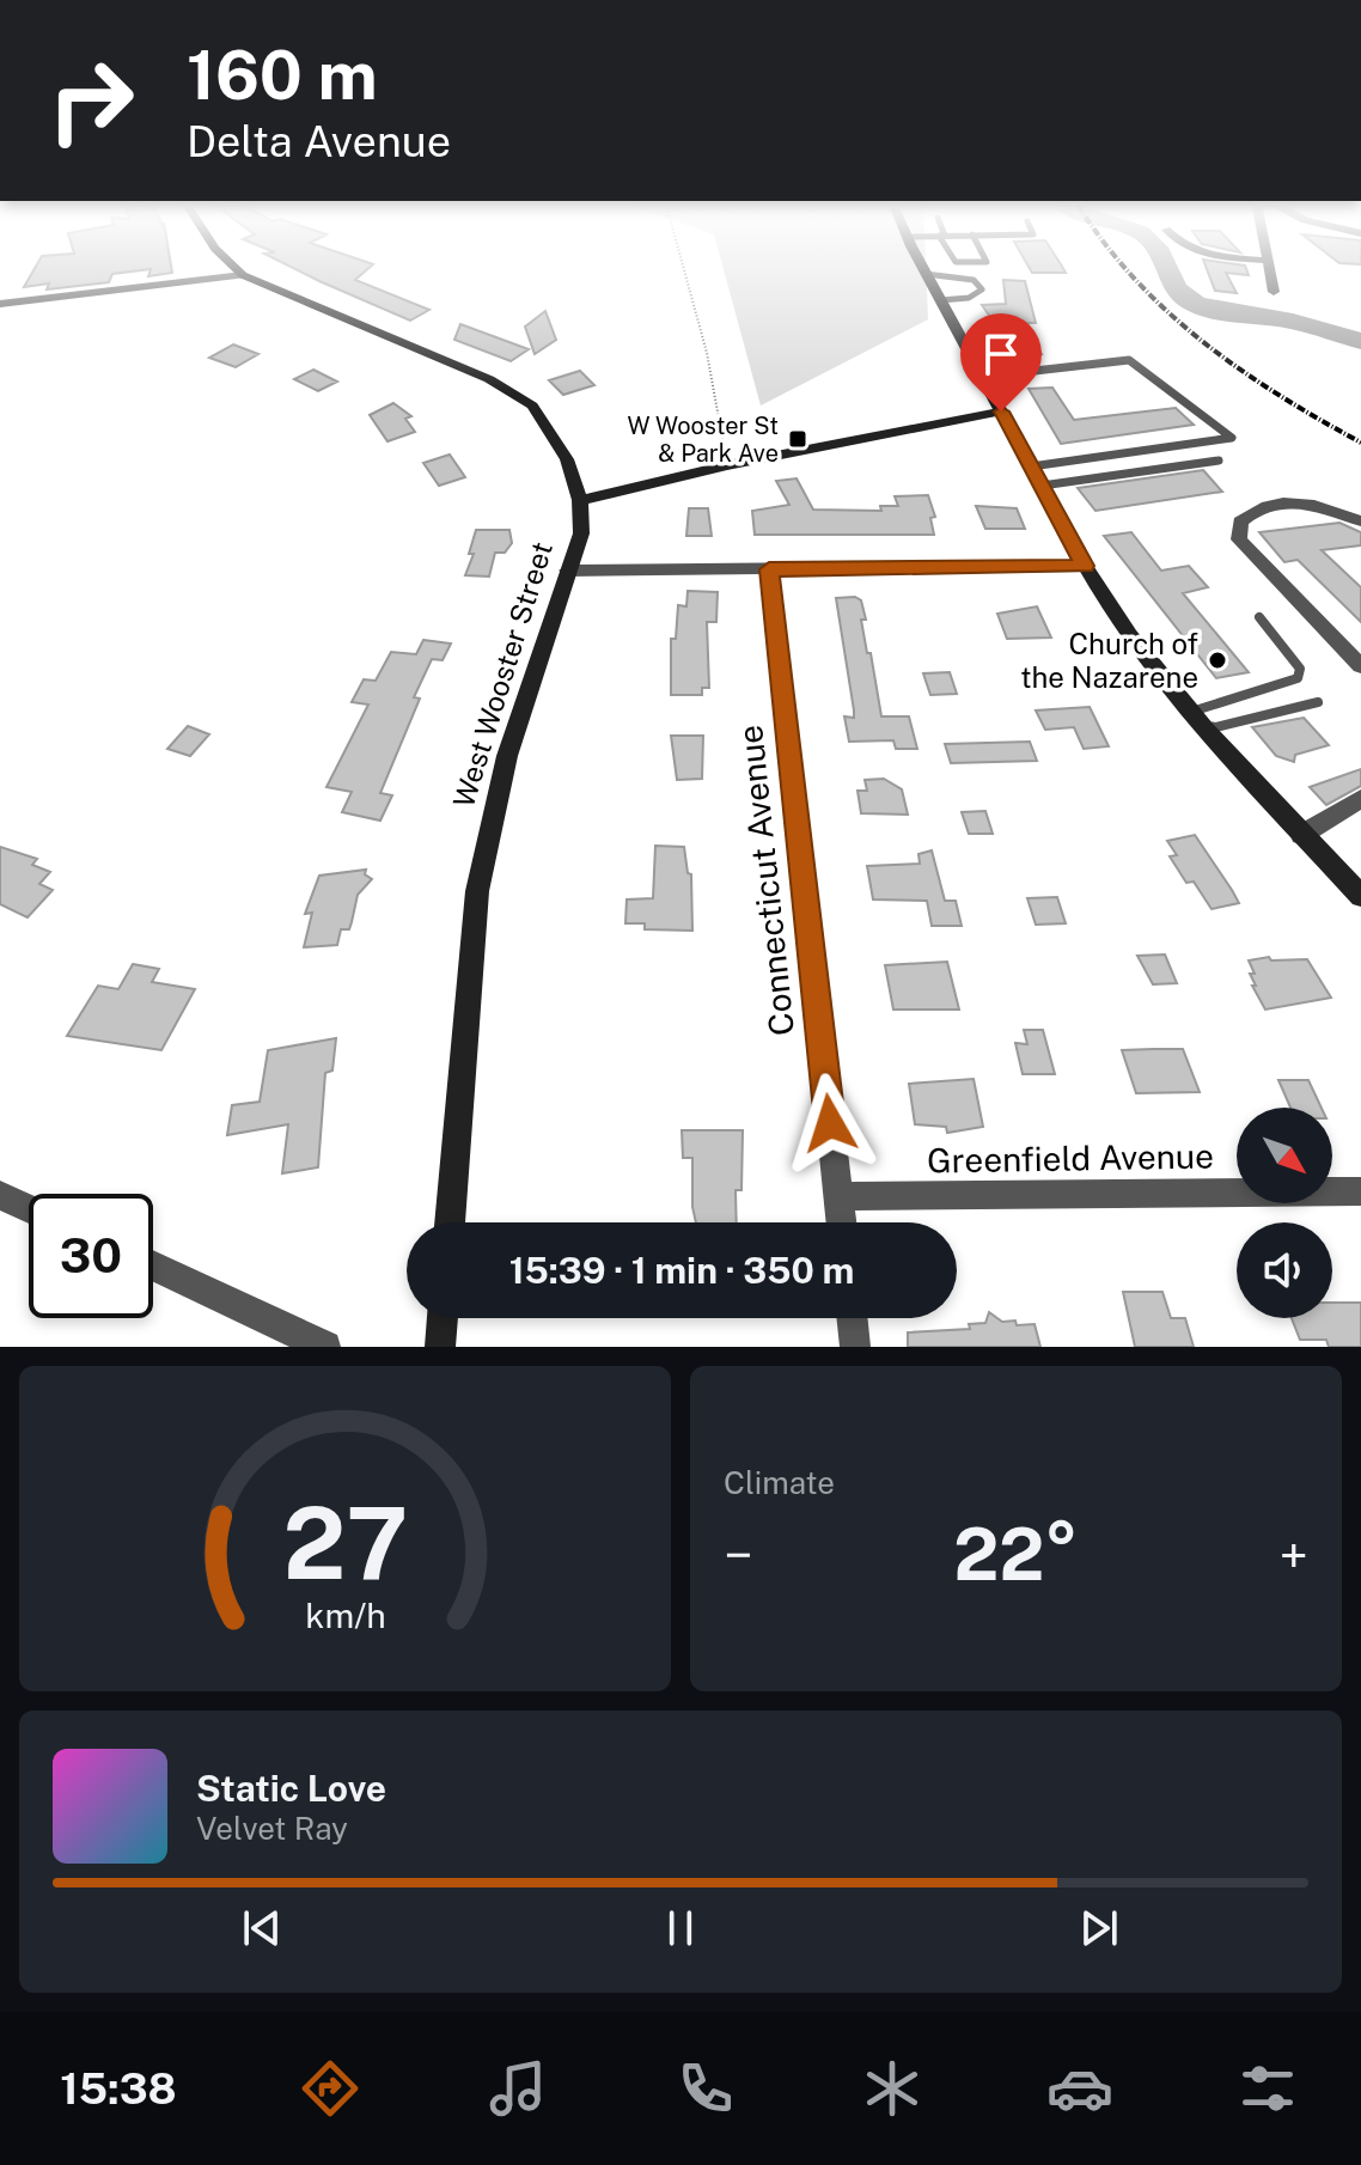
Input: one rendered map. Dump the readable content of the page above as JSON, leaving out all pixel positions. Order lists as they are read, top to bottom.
{
  "streets": {
    "main road": ["West Wooster Street"],
    "street": ["Connecticut Avenue", "Greenfield Avenue"]
  },
  "crossings": [
    ["Connecticut Avenue", "Greenfield Avenue"]
  ],
  "places": {
    "transit": ["W Wooster St & Park Ave"],
    "other": ["Church of the Nazarene"]
  },
  "north": "bottom right",
  "page": {
    "turn": ["160 m", "Delta Avenue"],
    "limit": "30",
    "trip": "15:39 · 1 min · 350 m",
    "tile": "Climate",
    "heat": ["−", "22°", "+"],
    "song": ["Static Love", "Velvet Ray"],
    "tabs": "15:38",
    "gauge": ["27", "km/h"]
  }
}
